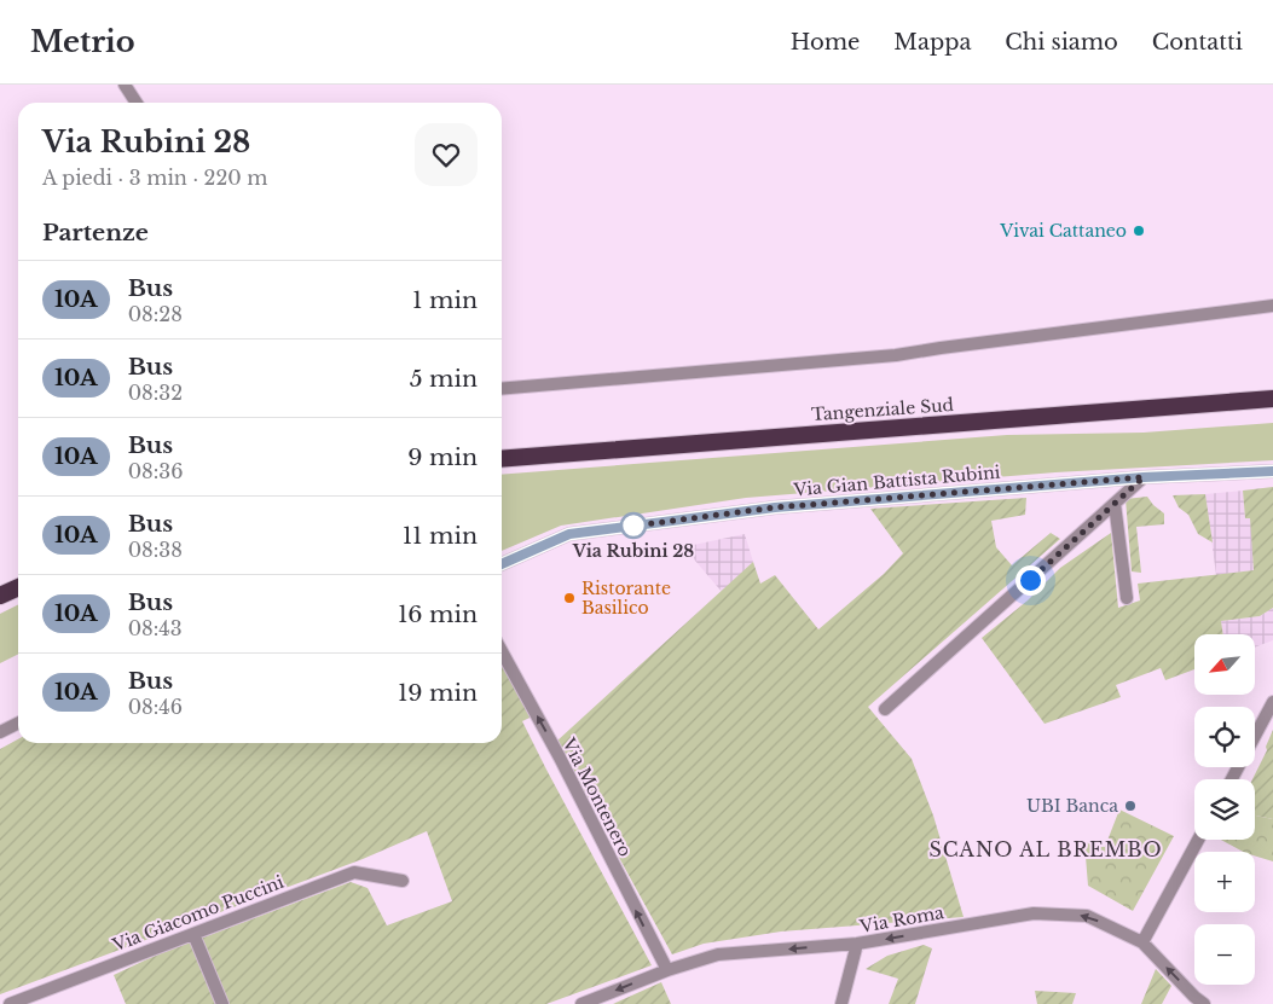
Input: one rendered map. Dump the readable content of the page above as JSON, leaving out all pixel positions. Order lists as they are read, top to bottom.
{
  "streets": {
    "highway": ["Tangenziale Sud"],
    "street": [
      "Via Gian Battista Rubini",
      "Via Montenero",
      "Via Giacomo Puccini",
      "Via Roma"
    ]
  },
  "crossings": [
    ["Via Montenero", "Via Roma"]
  ],
  "one_way": ["Via Montenero", "Via Roma"],
  "districts": ["SCANO AL BREMBO"],
  "places": [
    "Vivai Cattaneo",
    "Via Rubini 28",
    "Ristorante Basilico",
    "UBI Banca"
  ],
  "lines": ["bus line 10A"],
  "north": "bottom left",
  "page": {
    "header": "Metrio",
    "nav": [
      "Home",
      "Mappa",
      "Chi siamo",
      "Contatti"
    ],
    "heading": [
      ["Via Rubini 28", "A piedi · 3 min · 220 m"],
      "Partenze"
    ],
    "list": [
      {
        "mark": "10A",
        "name": "Bus",
        "note": "08:28",
        "value": "1 min"
      },
      {
        "mark": "10A",
        "name": "Bus",
        "note": "08:32",
        "value": "5 min"
      },
      {
        "mark": "10A",
        "name": "Bus",
        "note": "08:36",
        "value": "9 min"
      },
      {
        "mark": "10A",
        "name": "Bus",
        "note": "08:38",
        "value": "11 min"
      },
      {
        "mark": "10A",
        "name": "Bus",
        "note": "08:43",
        "value": "16 min"
      },
      {
        "mark": "10A",
        "name": "Bus",
        "note": "08:46",
        "value": "19 min"
      }
    ],
    "map_buttons": ["+", "−"]
  }
}
